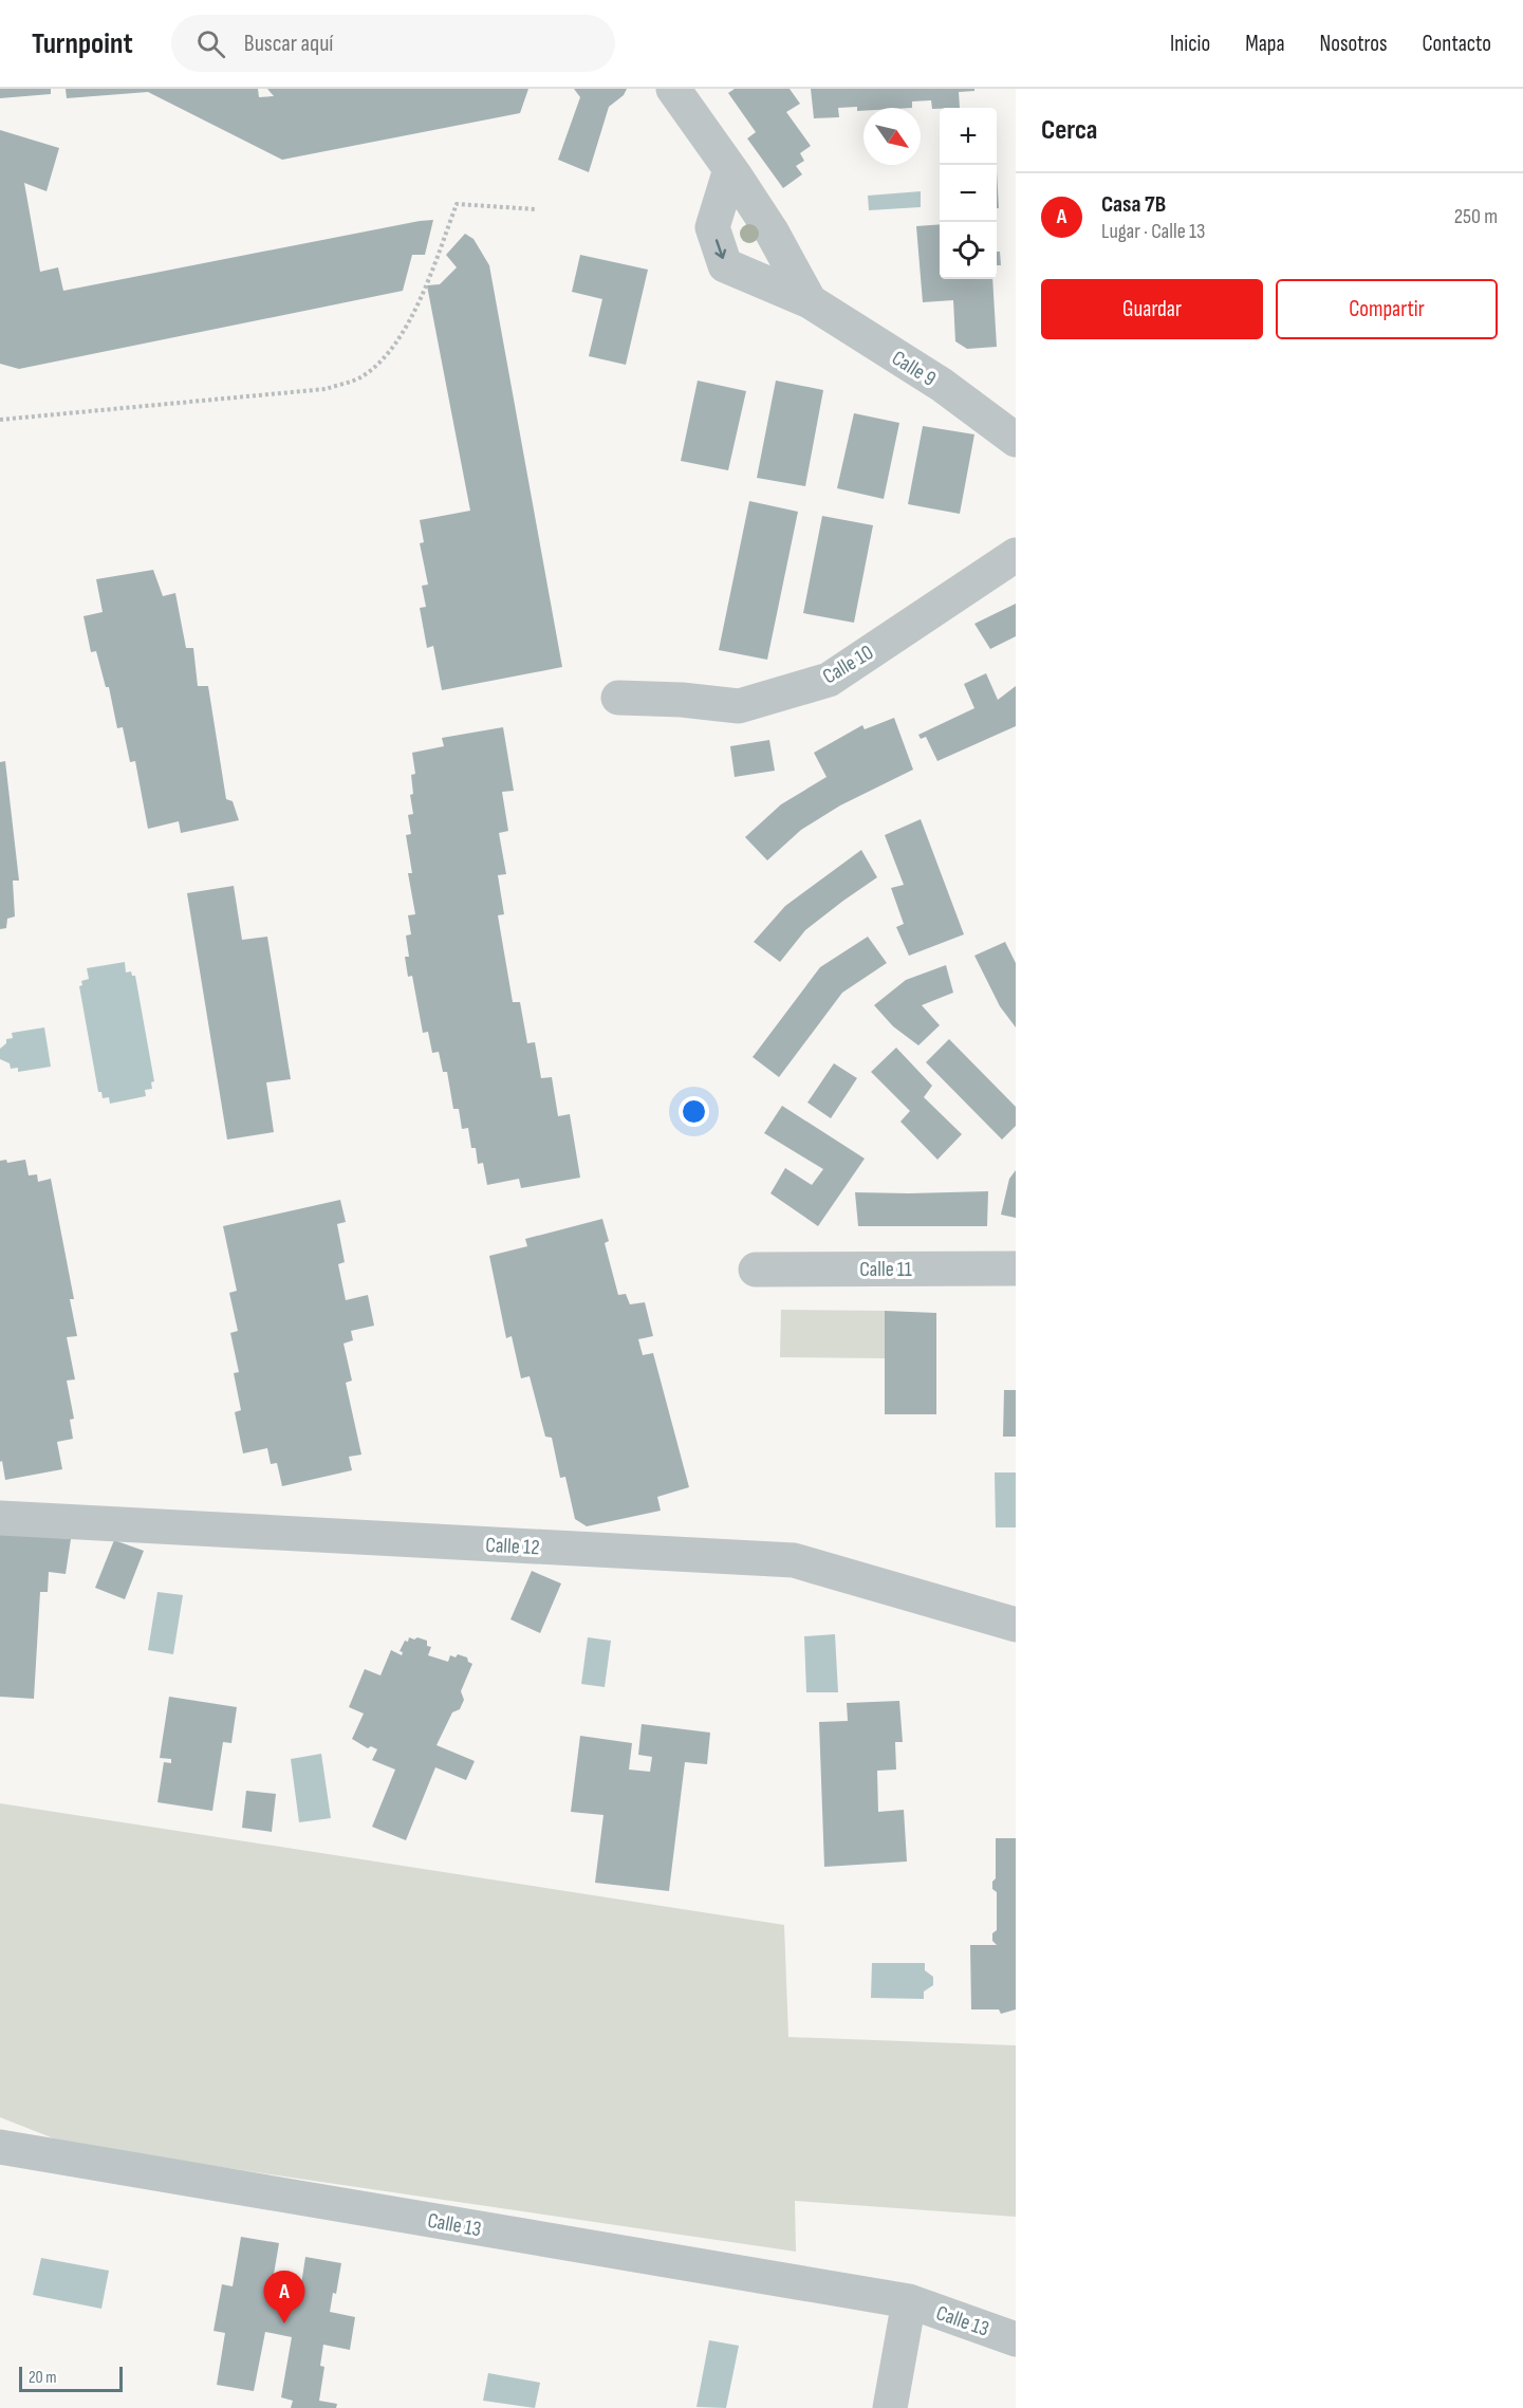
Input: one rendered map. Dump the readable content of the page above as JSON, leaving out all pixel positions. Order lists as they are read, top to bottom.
{
  "streets": {
    "street": [
      "Calle 9",
      "Calle 10",
      "Calle 11",
      "Calle 12",
      "Calle 13"
    ]
  },
  "scale_bar": "20 m",
  "north": "bottom right",
  "page": {
    "header": "Turnpoint",
    "search": "Buscar aquí",
    "nav": [
      "Inicio",
      "Mapa",
      "Nosotros",
      "Contacto"
    ],
    "heading": "Cerca",
    "map_buttons": ["+", "−"],
    "list": [
      {
        "mark": "A",
        "name": "Casa 7B",
        "note": "Lugar · Calle 13",
        "value": "250 m"
      }
    ],
    "buttons": ["Guardar", "Compartir"],
    "pins": "A",
    "scale": "20 m"
  }
}
